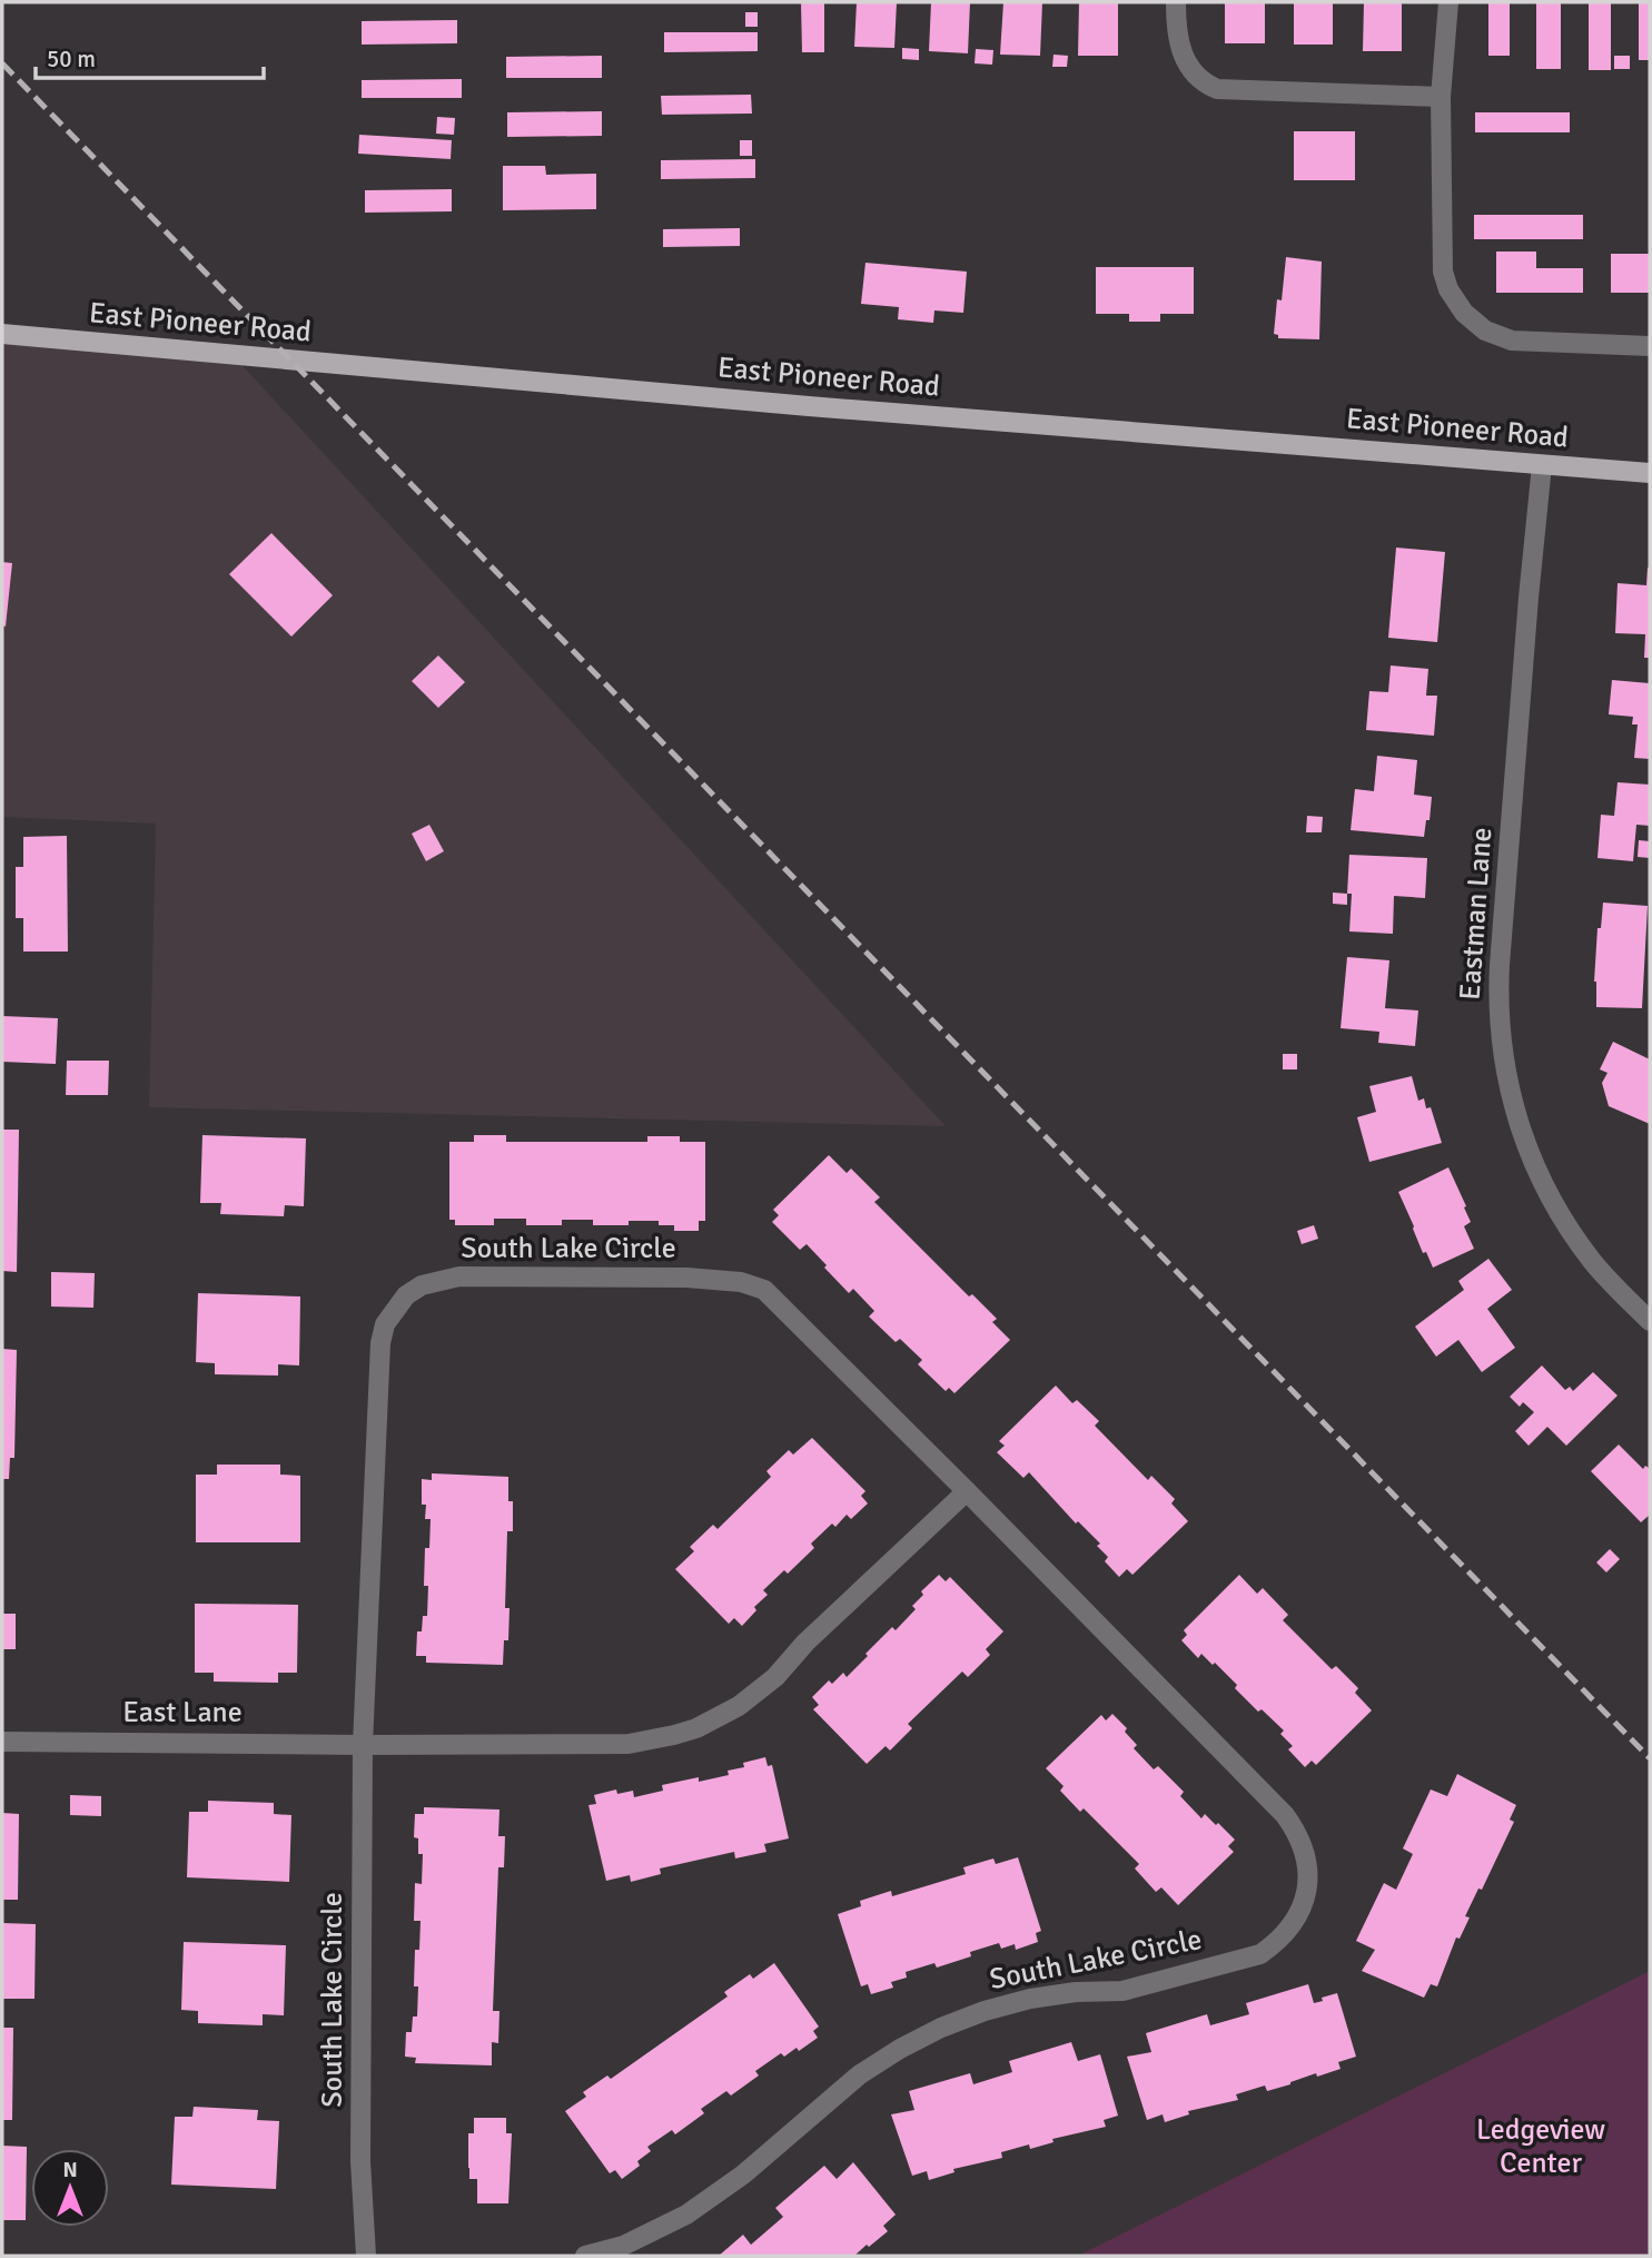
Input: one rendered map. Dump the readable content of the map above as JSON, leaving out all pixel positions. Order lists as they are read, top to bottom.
{
  "streets": {
    "main road": ["East Pioneer Road"],
    "street": ["Eastman Lane", "South Lake Circle", "East Lane"]
  },
  "crossings": [
    ["East Pioneer Road", "Eastman Lane"],
    ["South Lake Circle", "East Lane"]
  ],
  "parks": ["Ledgeview Center"],
  "scale_bar": "50 m",
  "north": "top"
}
